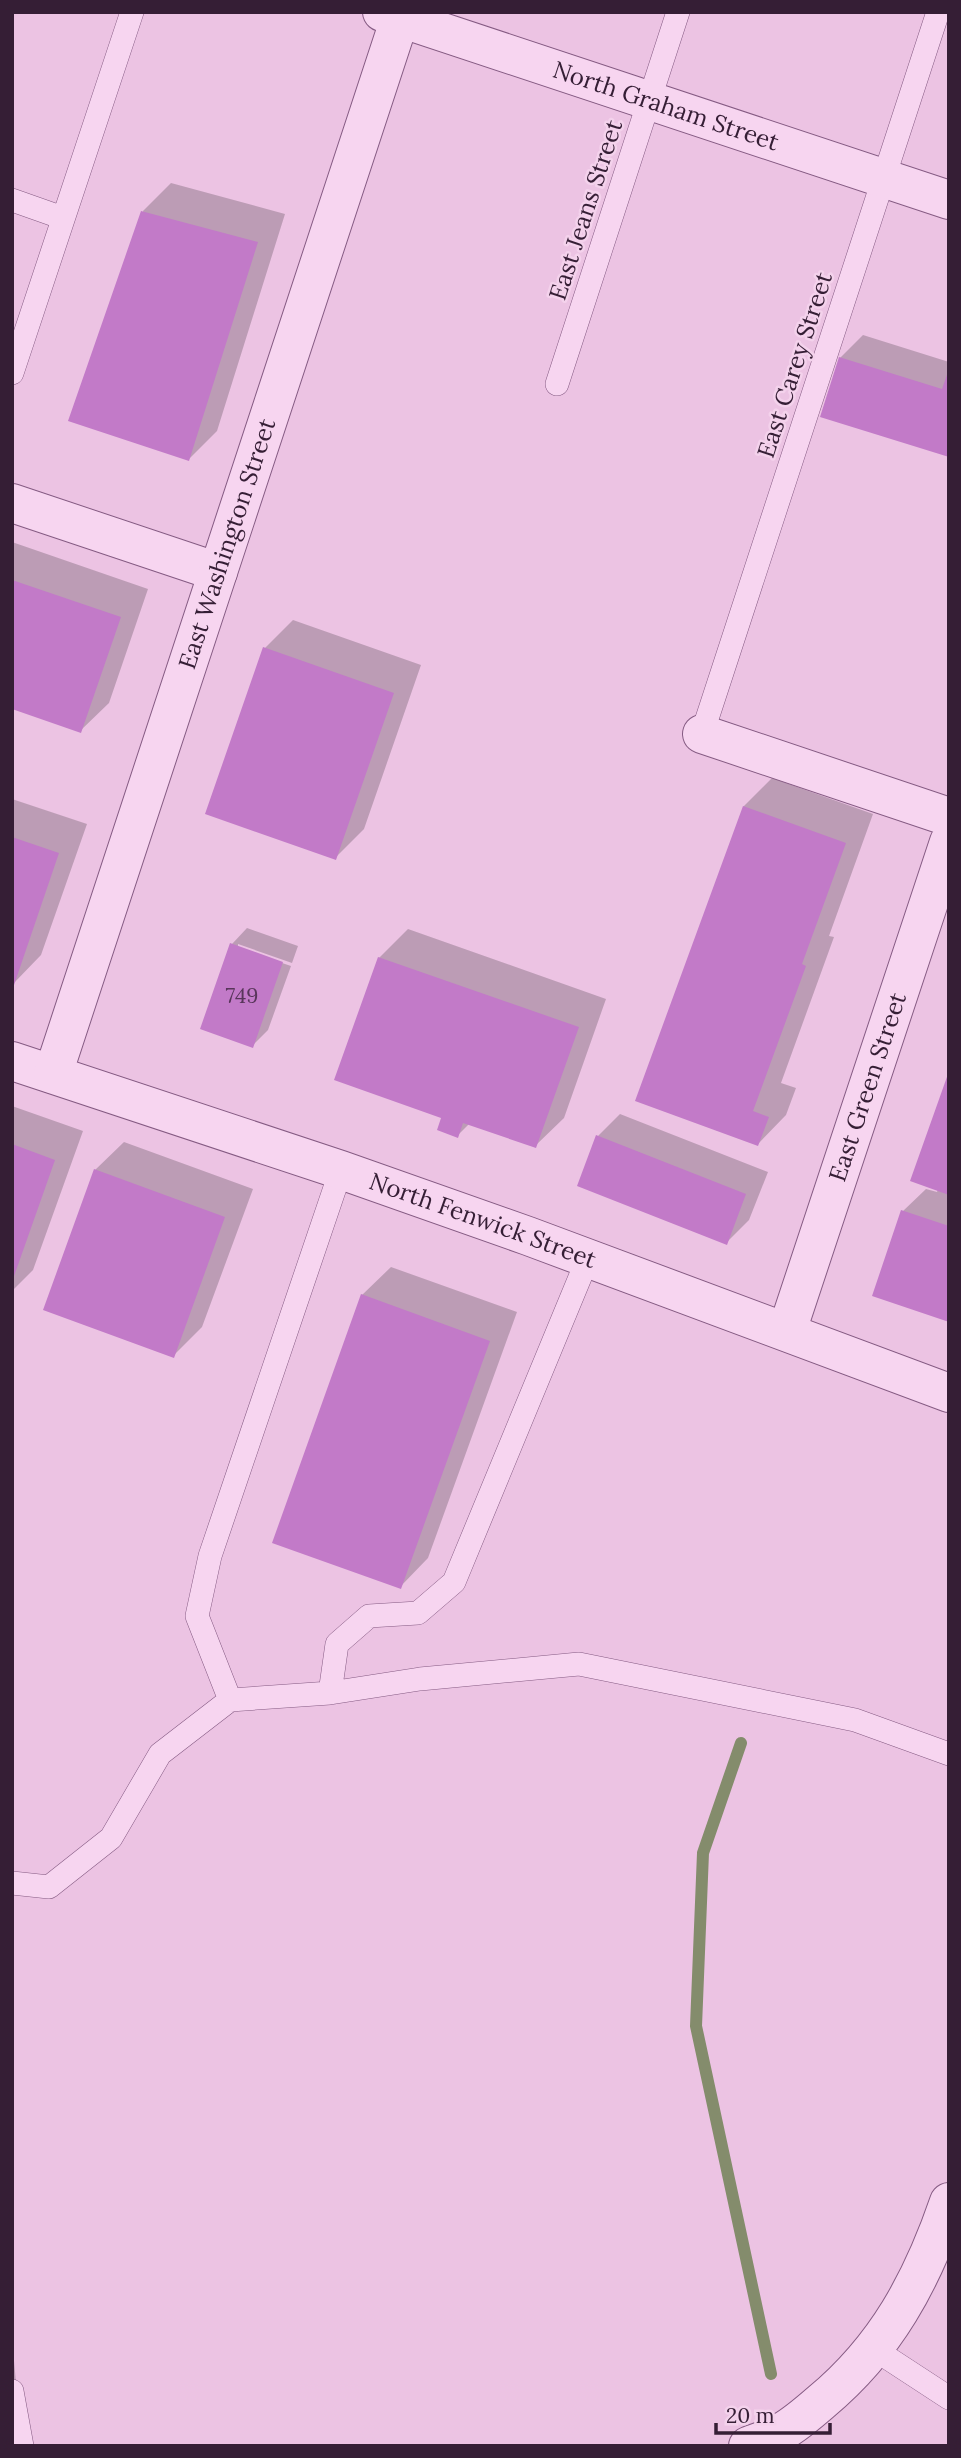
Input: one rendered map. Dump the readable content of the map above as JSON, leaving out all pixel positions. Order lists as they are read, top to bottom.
{
  "streets": {
    "street": [
      "North Graham Street",
      "East Washington Street",
      "East Green Street",
      "North Fenwick Street"
    ],
    "lane": ["East Jeans Street", "East Carey Street"]
  },
  "crossings": [
    ["North Graham Street", "East Jeans Street"],
    ["North Graham Street", "East Carey Street"],
    ["North Graham Street", "East Washington Street"],
    ["East Washington Street", "North Fenwick Street"],
    ["East Green Street", "North Fenwick Street"]
  ],
  "house_numbers": ["749"],
  "scale_bar": "20 m"
}
